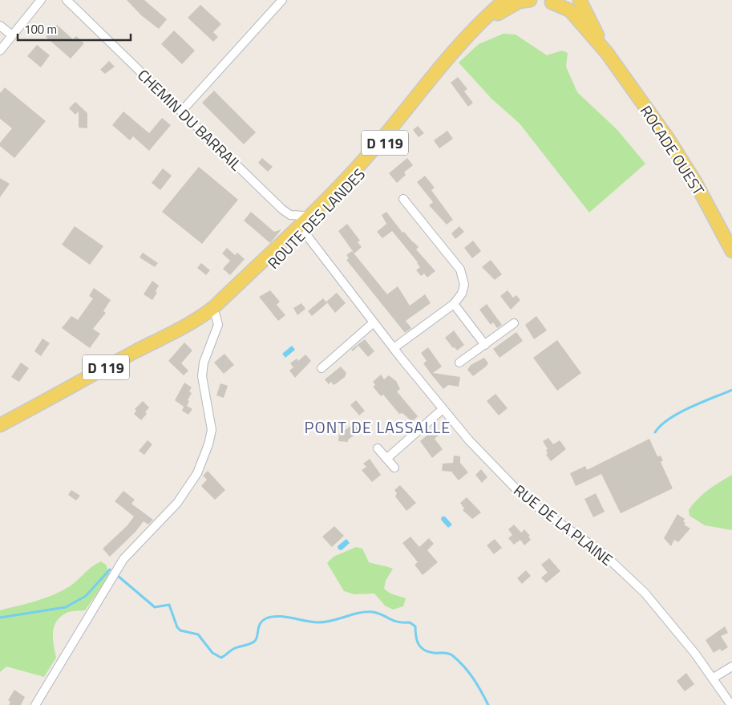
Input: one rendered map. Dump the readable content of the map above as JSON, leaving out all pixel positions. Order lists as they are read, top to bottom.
{
  "streets": {
    "main road": ["D 119", "ROCADE OUEST", "ROUTE DES LANDES"],
    "street": ["CHEMIN DU BARRAIL", "RUE DE LA PLAINE"]
  },
  "crossings": [
    ["CHEMIN DU BARRAIL", "ROUTE DES LANDES"],
    ["D 119", "ROUTE DES LANDES"],
    ["ROUTE DES LANDES", "RUE DE LA PLAINE"]
  ],
  "districts": ["PONT DE LASSALLE"],
  "scale_bar": "100 m"
}
